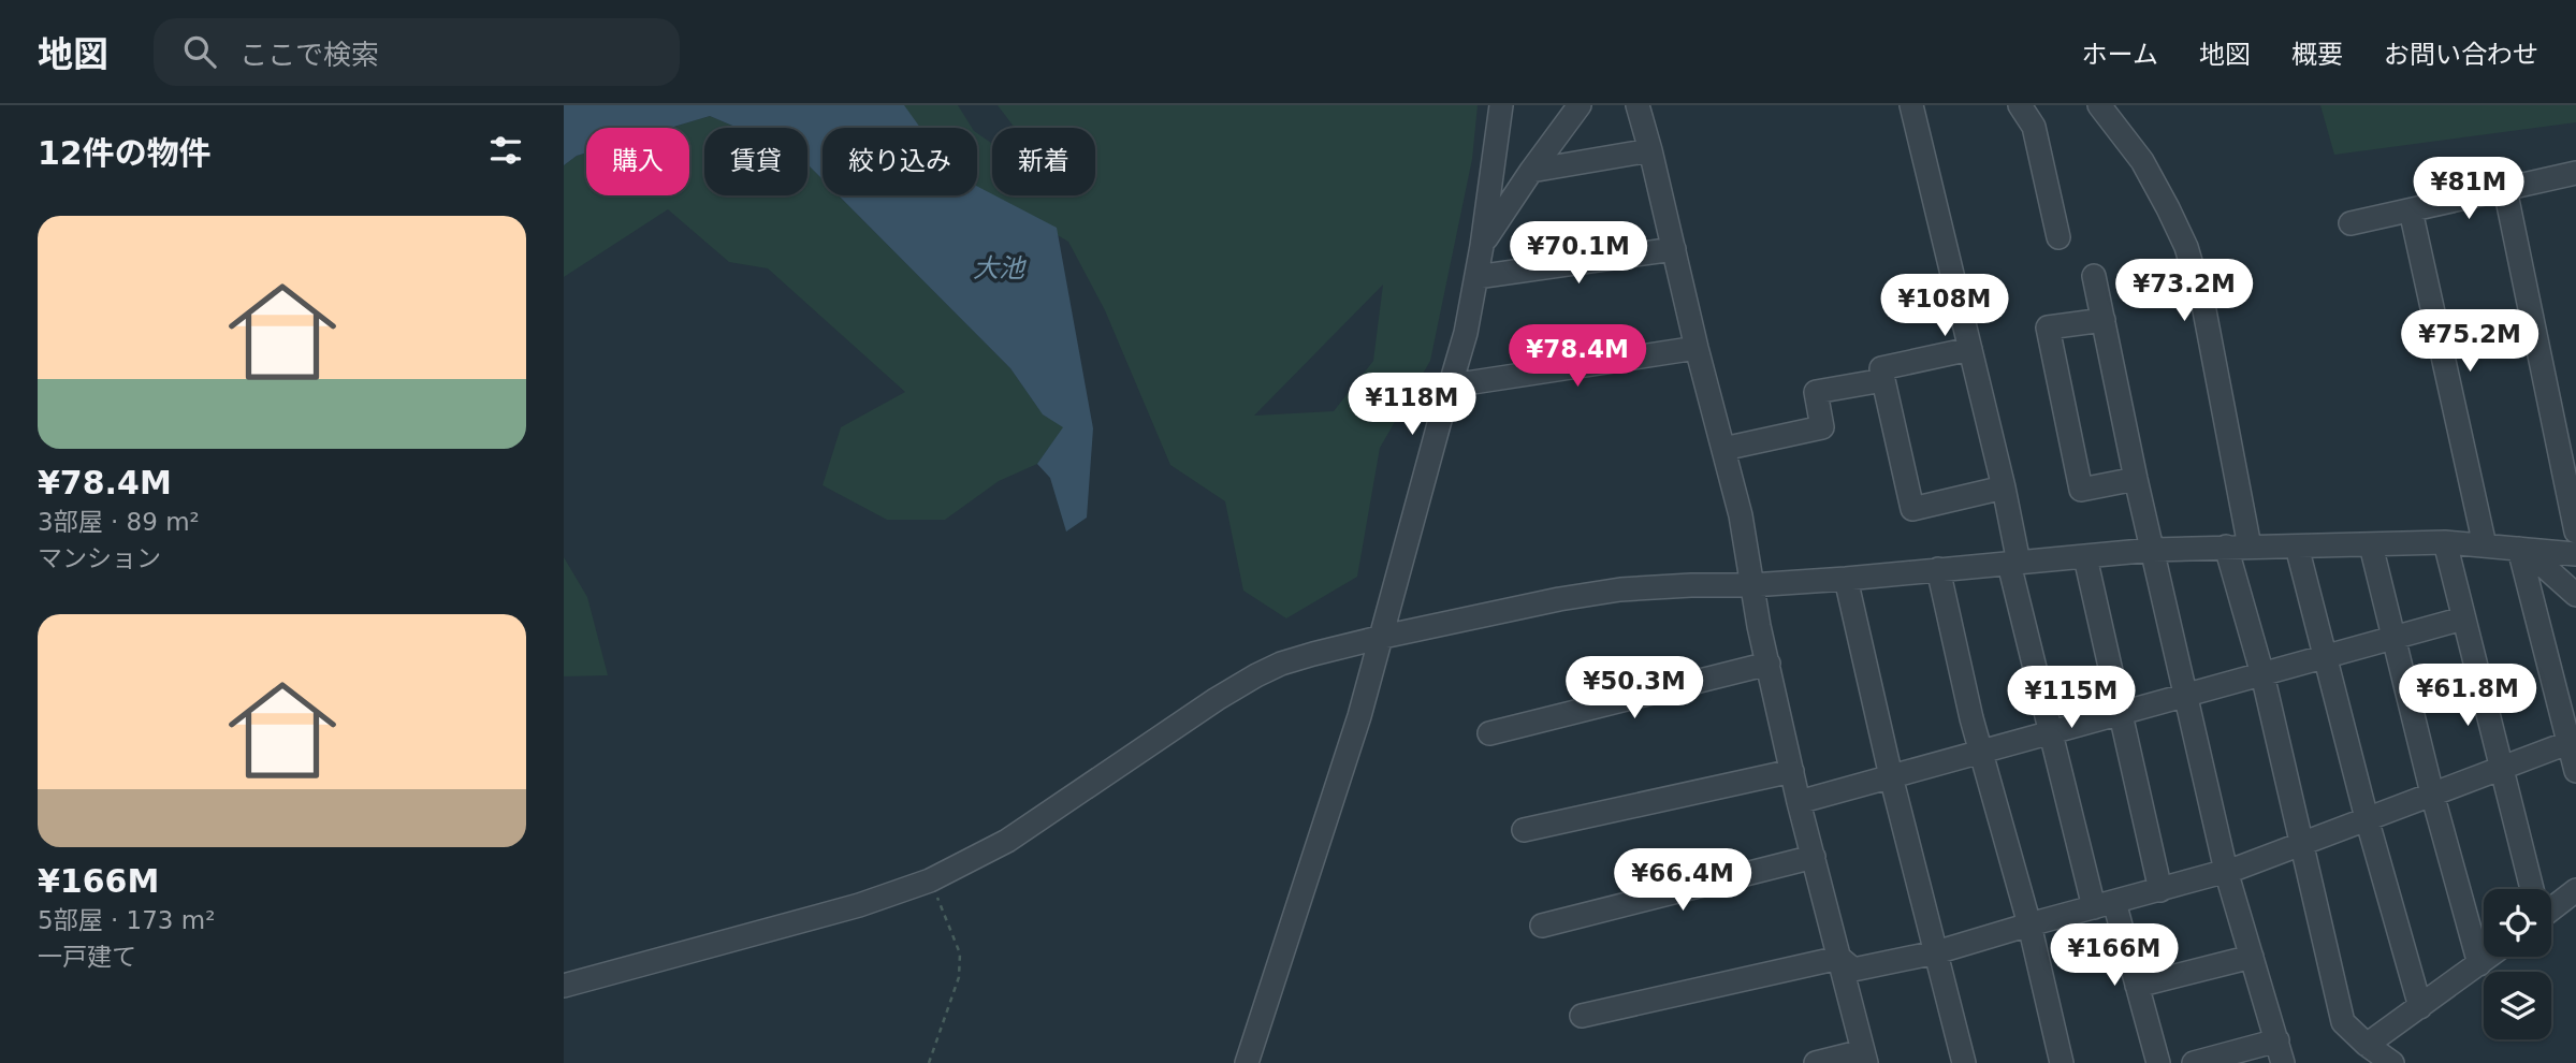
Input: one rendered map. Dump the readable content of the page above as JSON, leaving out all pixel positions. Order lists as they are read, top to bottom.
{
  "water": ["大池"],
  "page": {
    "header": "地図",
    "search": "ここで検索",
    "nav": [
      "ホーム",
      "地図",
      "概要",
      "お問い合わせ"
    ],
    "heading": "12件の物件",
    "chip": [
      "購入",
      "賃貸",
      "絞り込み",
      "新着"
    ],
    "price": [
      "¥81M",
      "¥70.1M",
      "¥73.2M",
      "¥108M",
      "¥75.2M",
      "¥78.4M",
      "¥118M",
      "¥50.3M",
      "¥61.8M",
      "¥115M",
      "¥66.4M",
      "¥166M"
    ],
    "list": [
      {
        "name": "¥78.4M",
        "note": "3部屋 · 89 m² · マンション"
      },
      {
        "name": "¥166M",
        "note": "5部屋 · 173 m² · 一戸建て"
      }
    ]
  }
}
